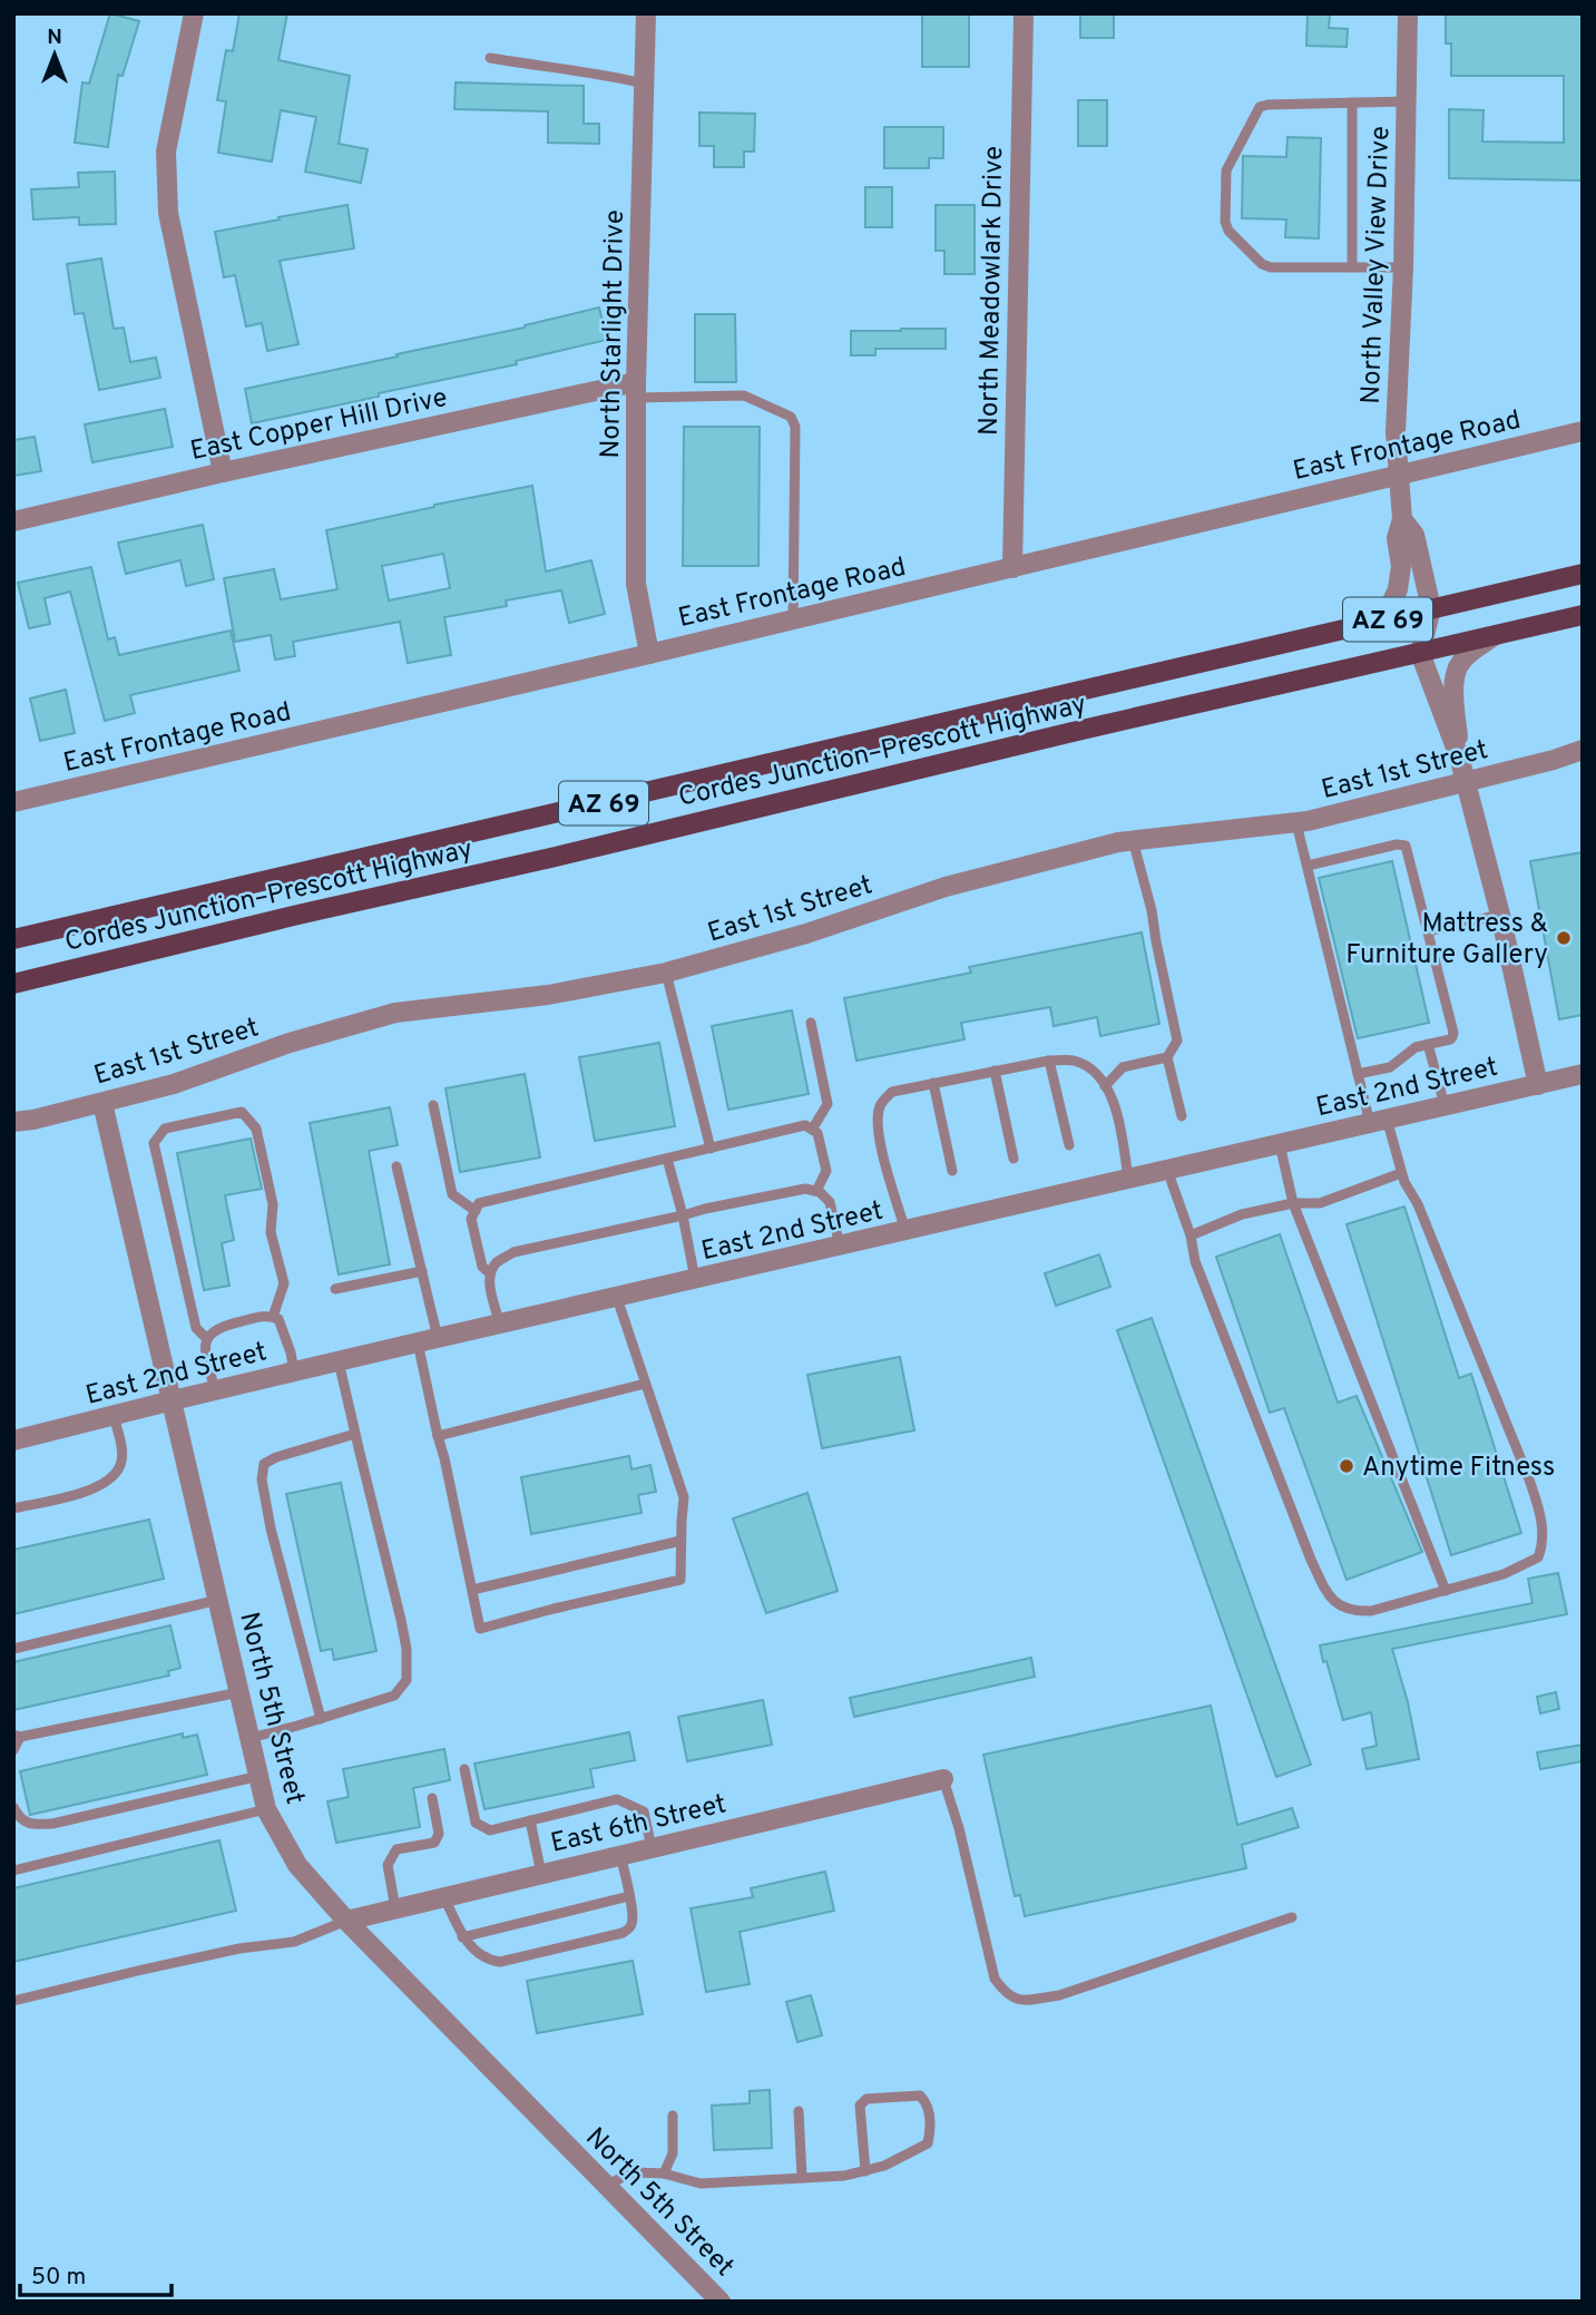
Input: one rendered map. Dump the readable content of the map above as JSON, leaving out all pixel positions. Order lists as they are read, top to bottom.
{
  "streets": {
    "main road": ["AZ 69", "Cordes Junction–Prescott Highway"],
    "street": [
      "North Valley View Drive",
      "North Meadowlark Drive",
      "North Starlight Drive",
      "East Copper Hill Drive",
      "East Frontage Road",
      "East 1st Street",
      "East 2nd Street",
      "North 5th Street",
      "East 6th Street"
    ]
  },
  "crossings": [
    ["North Valley View Drive", "East Frontage Road"],
    ["North Valley View Drive", "Cordes Junction–Prescott Highway"],
    ["North Meadowlark Drive", "East Frontage Road"],
    ["North Starlight Drive", "East Copper Hill Drive"],
    ["North Starlight Drive", "East Frontage Road"],
    ["East 1st Street", "North 5th Street"],
    ["East 2nd Street", "North 5th Street"],
    ["North 5th Street", "East 6th Street"]
  ],
  "places": ["Mattress & Furniture Gallery", "Anytime Fitness"],
  "scale_bar": "50 m",
  "north": "top"
}
